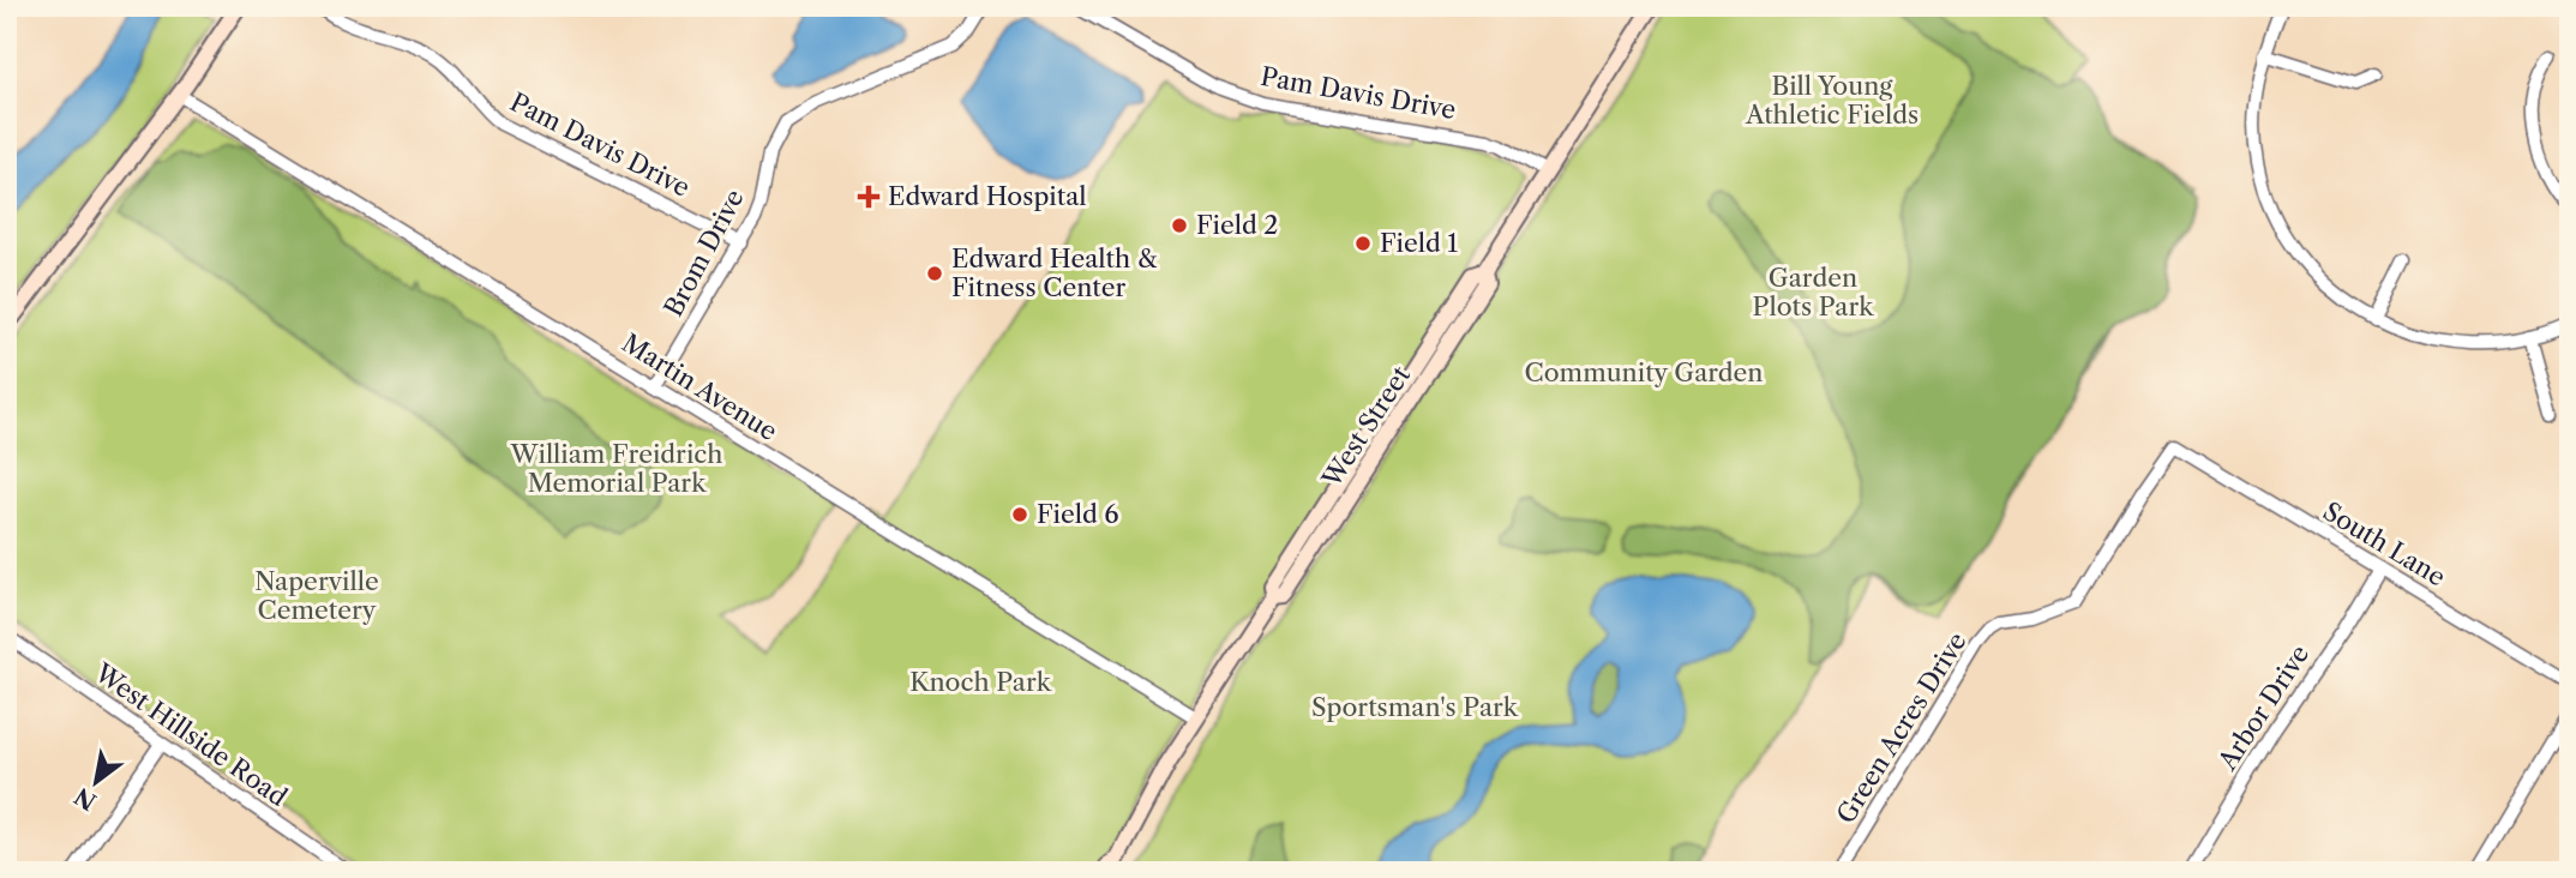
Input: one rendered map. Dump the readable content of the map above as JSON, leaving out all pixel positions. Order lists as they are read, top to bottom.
{
  "streets": {
    "street": [
      "Pam Davis Drive",
      "Brom Drive",
      "Martin Avenue",
      "West Street",
      "South Lane",
      "Arbor Drive",
      "Green Acres Drive",
      "West Hillside Road"
    ]
  },
  "crossings": [
    ["Pam Davis Drive", "Brom Drive"],
    ["Pam Davis Drive", "West Street"],
    ["Brom Drive", "Martin Avenue"],
    ["Martin Avenue", "West Street"],
    ["South Lane", "Arbor Drive"],
    ["South Lane", "Green Acres Drive"]
  ],
  "parks": [
    "Bill Young Athletic Fields",
    "Garden Plots Park",
    "Community Garden",
    "William Freidrich Memorial Park",
    "Naperville Cemetery",
    "Knoch Park",
    "Sportsman's Park"
  ],
  "places": {
    "health": ["Edward Hospital"],
    "other": [
      "Field 2",
      "Field 1",
      "Edward Health & Fitness Center",
      "Field 6"
    ]
  },
  "north": "bottom left"
}
